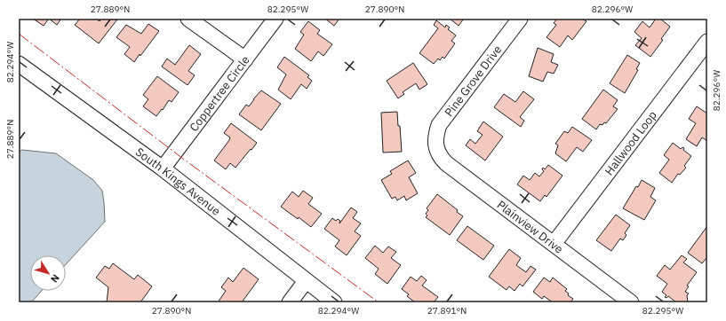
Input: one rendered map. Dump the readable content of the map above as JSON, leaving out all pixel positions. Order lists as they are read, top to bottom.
{
  "streets": {
    "street": [
      "Pine Grove Drive",
      "Coppertree Circle",
      "Hallwood Loop",
      "South Kings Avenue",
      "Plainview Drive"
    ]
  },
  "crossings": [
    ["Pine Grove Drive", "Plainview Drive"],
    ["Coppertree Circle", "South Kings Avenue"],
    ["Hallwood Loop", "Plainview Drive"]
  ],
  "north": "bottom right",
  "coordinates": [
    "27.889°N",
    "82.295°W",
    "27.890°N",
    "82.296°W",
    "82.294°W",
    "27.891°N"
  ]
}
